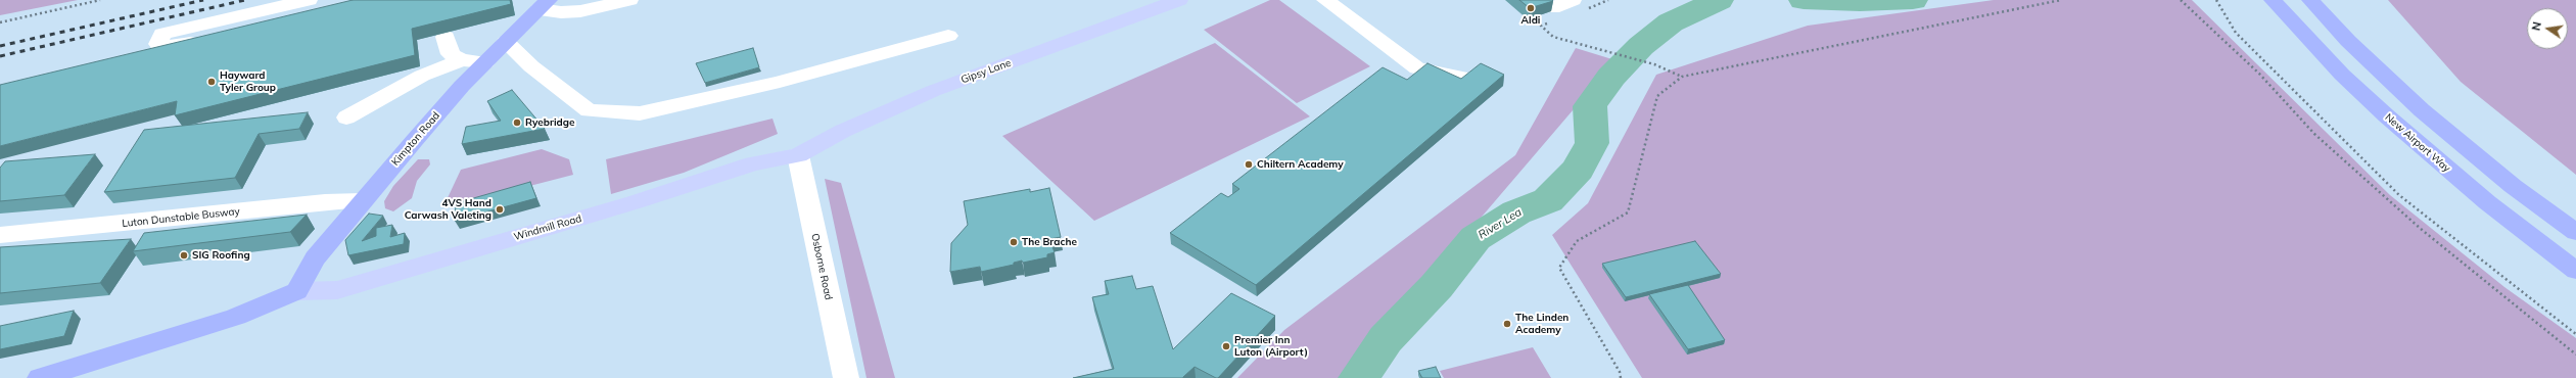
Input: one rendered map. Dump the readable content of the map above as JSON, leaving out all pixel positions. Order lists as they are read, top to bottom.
{
  "streets": {
    "highway": ["Kimpton Road", "New Airport Way"],
    "main road": ["Gipsy Lane", "Windmill Road"],
    "street": ["Luton Dunstable Busway", "Osborne Road"]
  },
  "crossings": [
    ["Gipsy Lane", "Windmill Road"],
    ["Gipsy Lane", "Osborne Road"],
    ["Kimpton Road", "Luton Dunstable Busway"],
    ["Kimpton Road", "Windmill Road"],
    ["Windmill Road", "Osborne Road"]
  ],
  "water": ["River Lea"],
  "places": [
    "Aldi",
    "Hayward Tyler Group",
    "Ryebridge",
    "Chiltern Academy",
    "4VS Hand Carwash Valeting",
    "The Brache",
    "SIG Roofing",
    "The Linden Academy",
    "Premier Inn Luton (Airport)"
  ],
  "north": "left"
}
